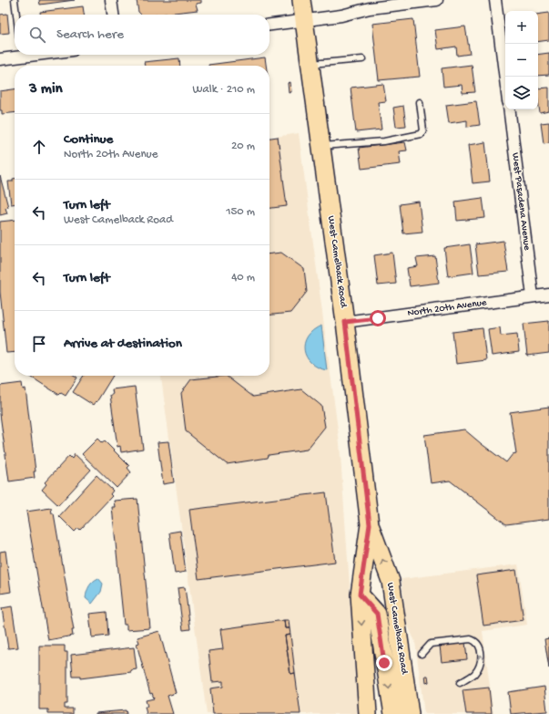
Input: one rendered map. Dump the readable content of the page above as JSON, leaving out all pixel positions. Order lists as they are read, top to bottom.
{
  "streets": {
    "main road": ["West Camelback Road"],
    "street": ["West Pasadena Avenue", "North 20th Avenue"]
  },
  "crossings": [
    ["West Pasadena Avenue", "North 20th Avenue"],
    ["West Camelback Road", "North 20th Avenue"]
  ],
  "page": {
    "map_buttons": ["+", "−"],
    "search": "Search here",
    "heading": ["3 min", "Walk · 210 m"],
    "list": [
      ["Continue", "North 20th Avenue", "20 m"],
      ["Turn left", "West Camelback Road", "150 m"],
      ["Turn left", "40 m"],
      "Arrive at destination"
    ]
  }
}
